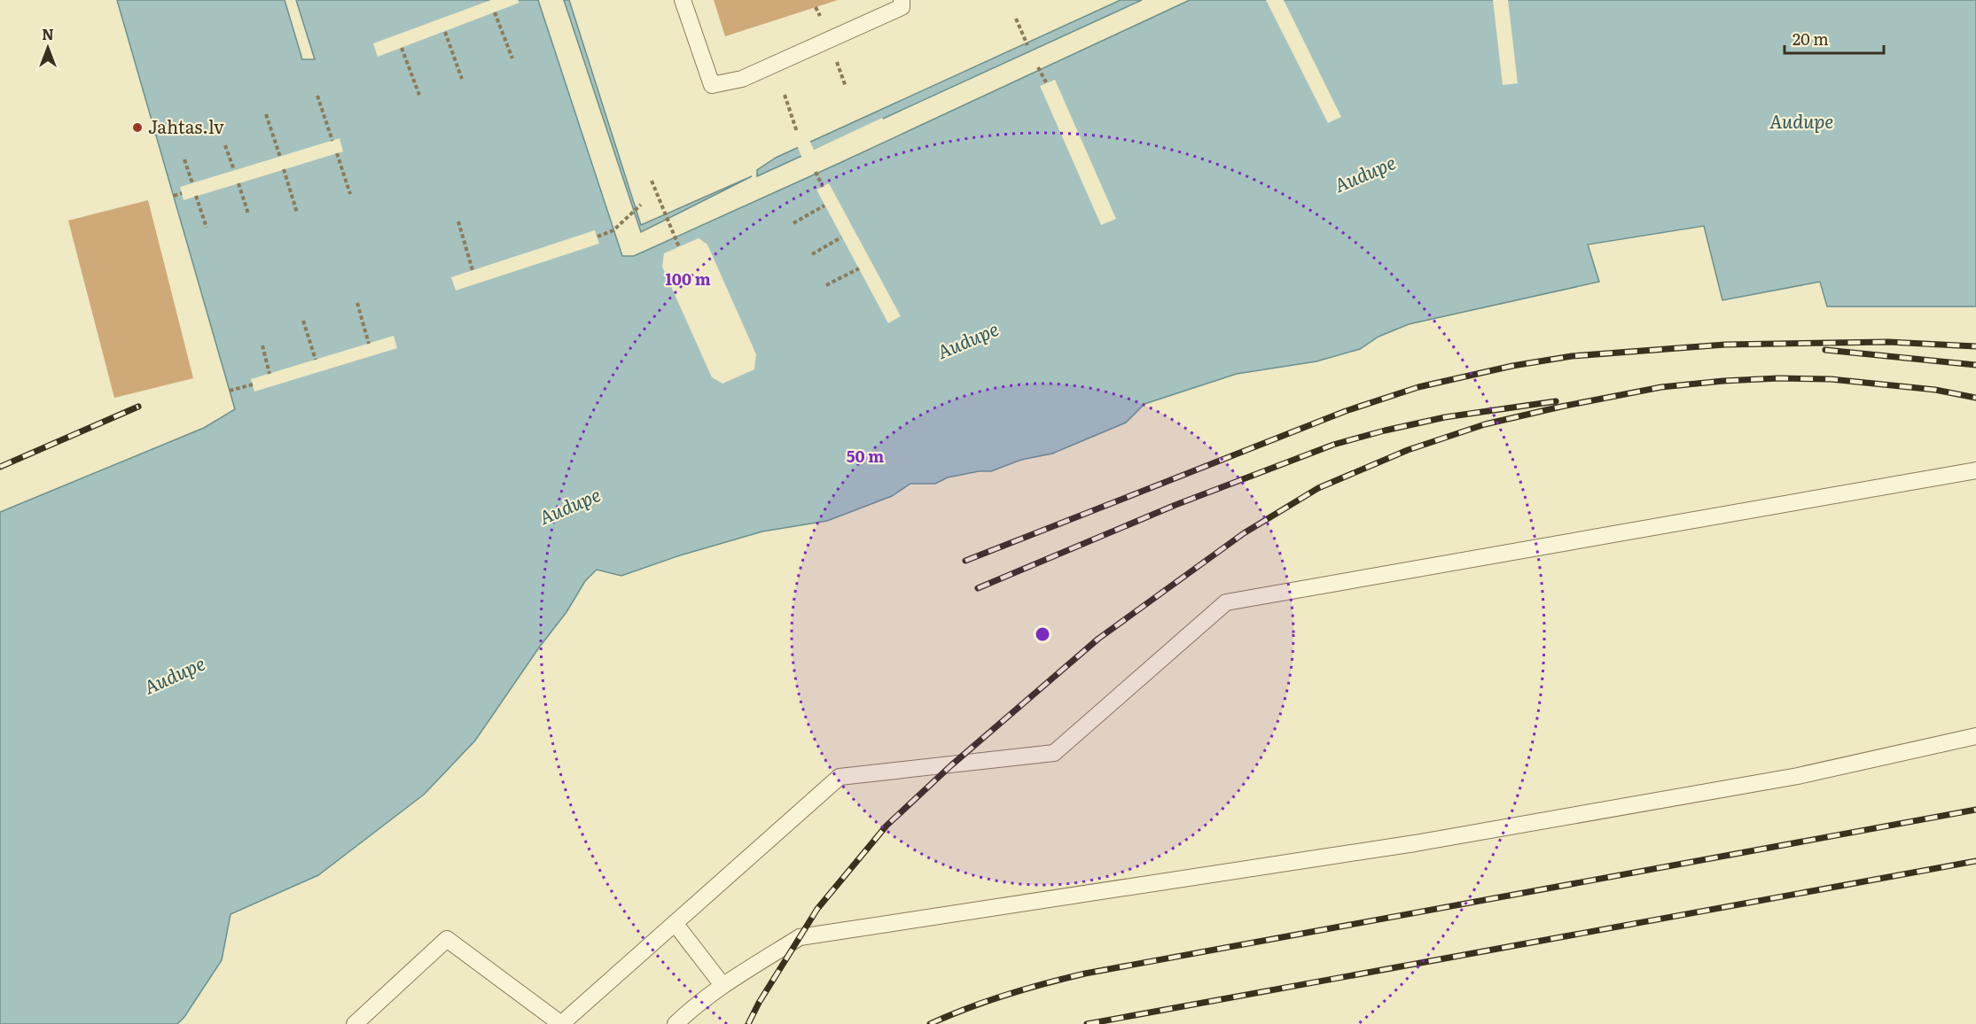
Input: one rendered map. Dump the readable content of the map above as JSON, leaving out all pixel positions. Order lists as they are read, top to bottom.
{
  "water": ["Audupe"],
  "places": ["Jahtas.lv"],
  "scale_bar": "20 m",
  "north": "top",
  "rings": ["100 m", "50 m"]
}
